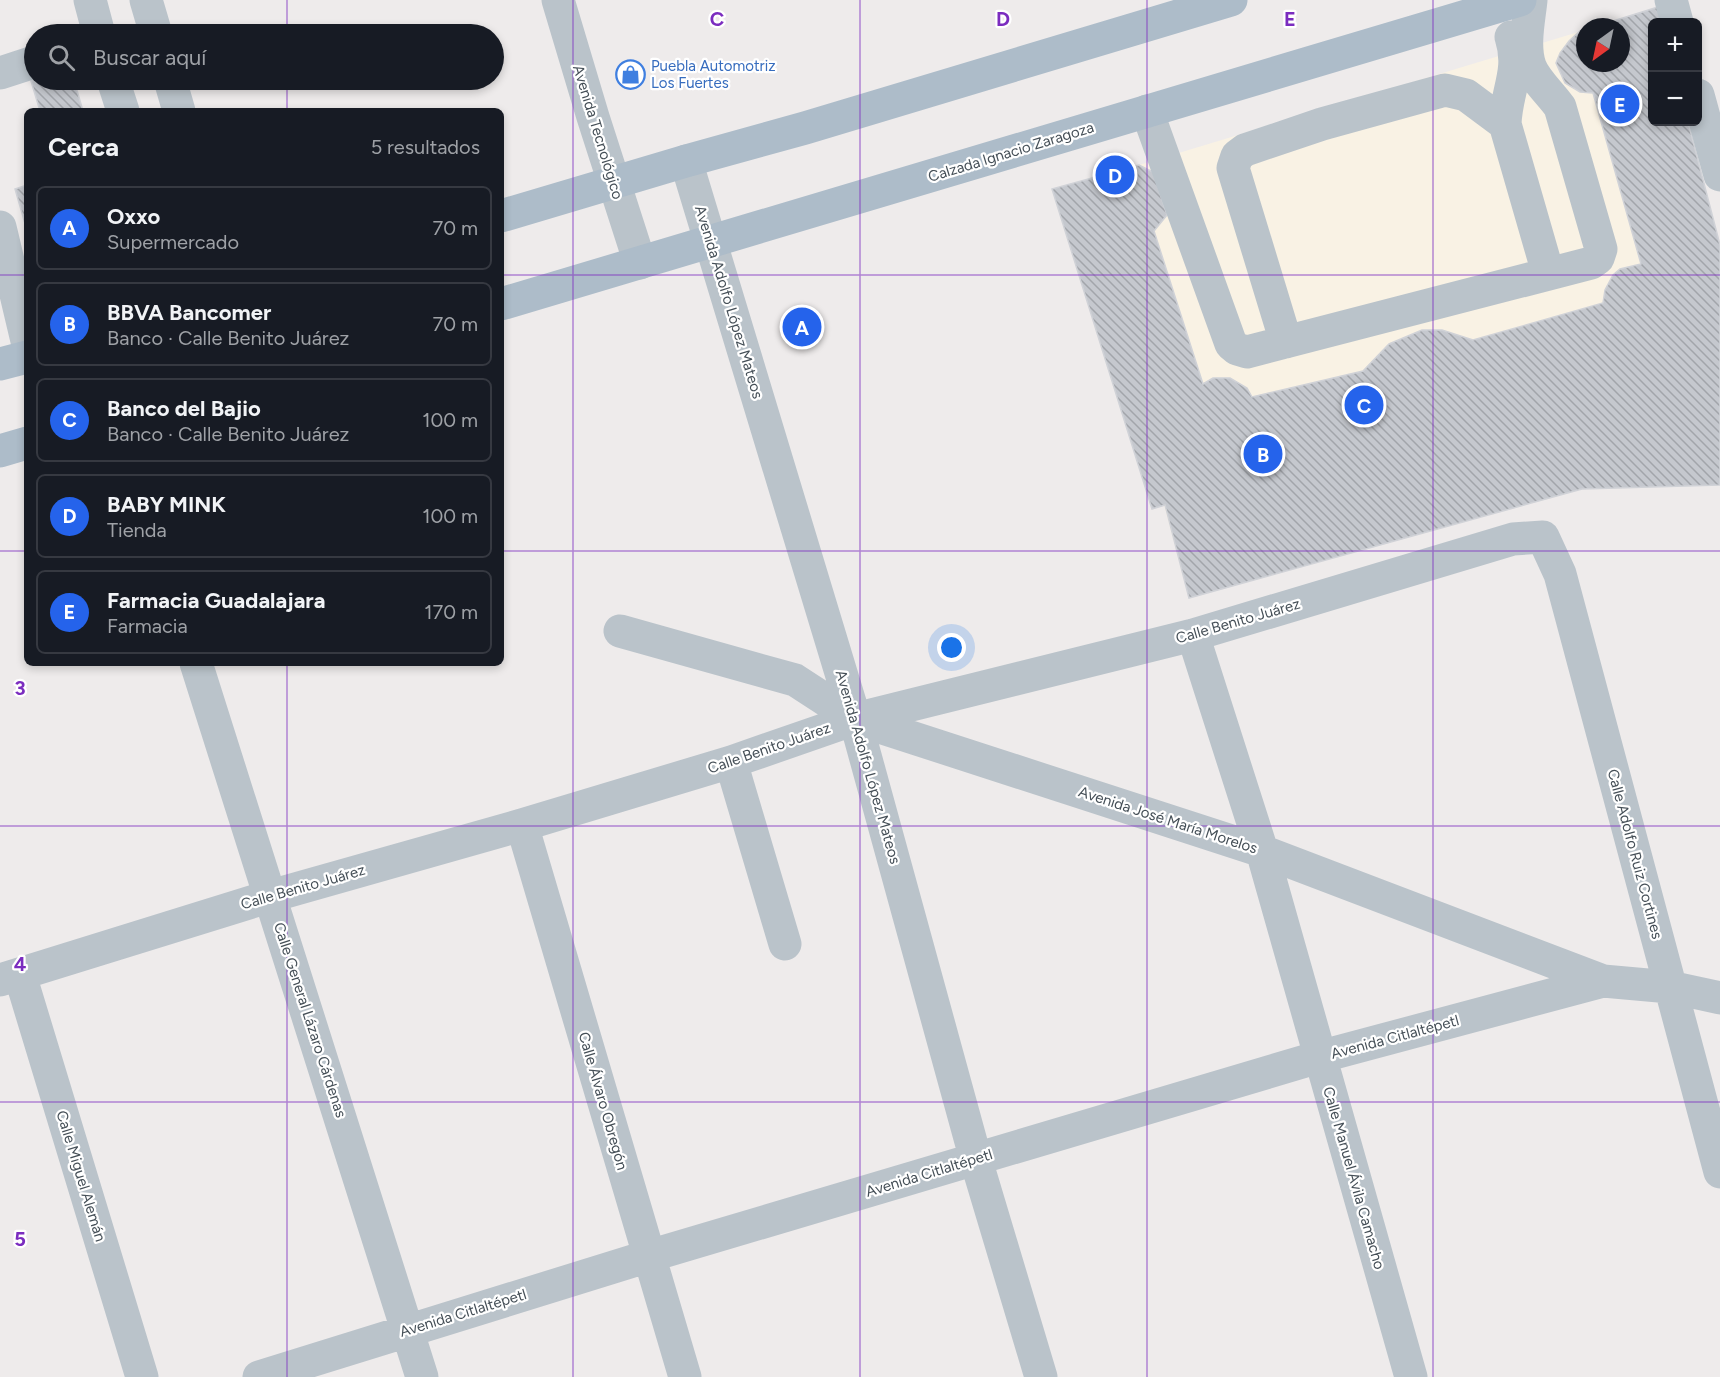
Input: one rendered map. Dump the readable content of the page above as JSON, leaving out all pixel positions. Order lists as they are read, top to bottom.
{
  "streets": {
    "main road": ["Calzada Ignacio Zaragoza"],
    "street": [
      "Avenida Tecnológico",
      "Avenida Adolfo López Mateos",
      "Calle Benito Juárez",
      "Avenida José María Morelos",
      "Calle Adolfo Ruiz Cortines",
      "Calle General Lázaro Cárdenas",
      "Avenida Citlaltépetl",
      "Calle Álvaro Obregón",
      "Calle Miguel Alemán",
      "Calle Manuel Ávila Camacho"
    ]
  },
  "crossings": [
    ["Avenida Tecnológico", "Calzada Ignacio Zaragoza"],
    ["Calzada Ignacio Zaragoza", "Avenida Adolfo López Mateos"],
    ["Avenida Adolfo López Mateos", "Calle Benito Juárez"],
    ["Avenida Adolfo López Mateos", "Avenida José María Morelos"],
    ["Avenida Adolfo López Mateos", "Avenida Citlaltépetl"],
    ["Calle Benito Juárez", "Avenida José María Morelos"],
    ["Calle Benito Juárez", "Calle Adolfo Ruiz Cortines"],
    ["Calle Benito Juárez", "Calle General Lázaro Cárdenas"],
    ["Calle Benito Juárez", "Calle Álvaro Obregón"],
    ["Calle Benito Juárez", "Calle Miguel Alemán"],
    ["Calle Benito Juárez", "Calle Manuel Ávila Camacho"],
    ["Avenida José María Morelos", "Calle Adolfo Ruiz Cortines"],
    ["Avenida José María Morelos", "Avenida Citlaltépetl"],
    ["Avenida José María Morelos", "Calle Manuel Ávila Camacho"],
    ["Calle General Lázaro Cárdenas", "Avenida Citlaltépetl"],
    ["Avenida Citlaltépetl", "Calle Álvaro Obregón"],
    ["Avenida Citlaltépetl", "Calle Manuel Ávila Camacho"]
  ],
  "places": {
    "shop": ["Puebla Automotriz Los Fuertes"]
  },
  "north": "bottom left",
  "page": {
    "map_buttons": ["+", "−"],
    "search": "Buscar aquí",
    "pins": [
      "E",
      "D",
      "A",
      "C",
      "B"
    ],
    "heading": ["Cerca", "5 resultados"],
    "list": [
      {
        "mark": "A",
        "name": "Oxxo",
        "note": "Supermercado",
        "value": "70 m"
      },
      {
        "mark": "B",
        "name": "BBVA Bancomer",
        "note": "Banco · Calle Benito Juárez",
        "value": "70 m"
      },
      {
        "mark": "C",
        "name": "Banco del Bajio",
        "note": "Banco · Calle Benito Juárez",
        "value": "100 m"
      },
      {
        "mark": "D",
        "name": "BABY MINK",
        "note": "Tienda",
        "value": "100 m"
      },
      {
        "mark": "E",
        "name": "Farmacia Guadalajara",
        "note": "Farmacia",
        "value": "170 m"
      }
    ]
  },
  "grid": {
    "columns": ["C", "D", "E"],
    "rows": ["3", "4", "5"]
  }
}
